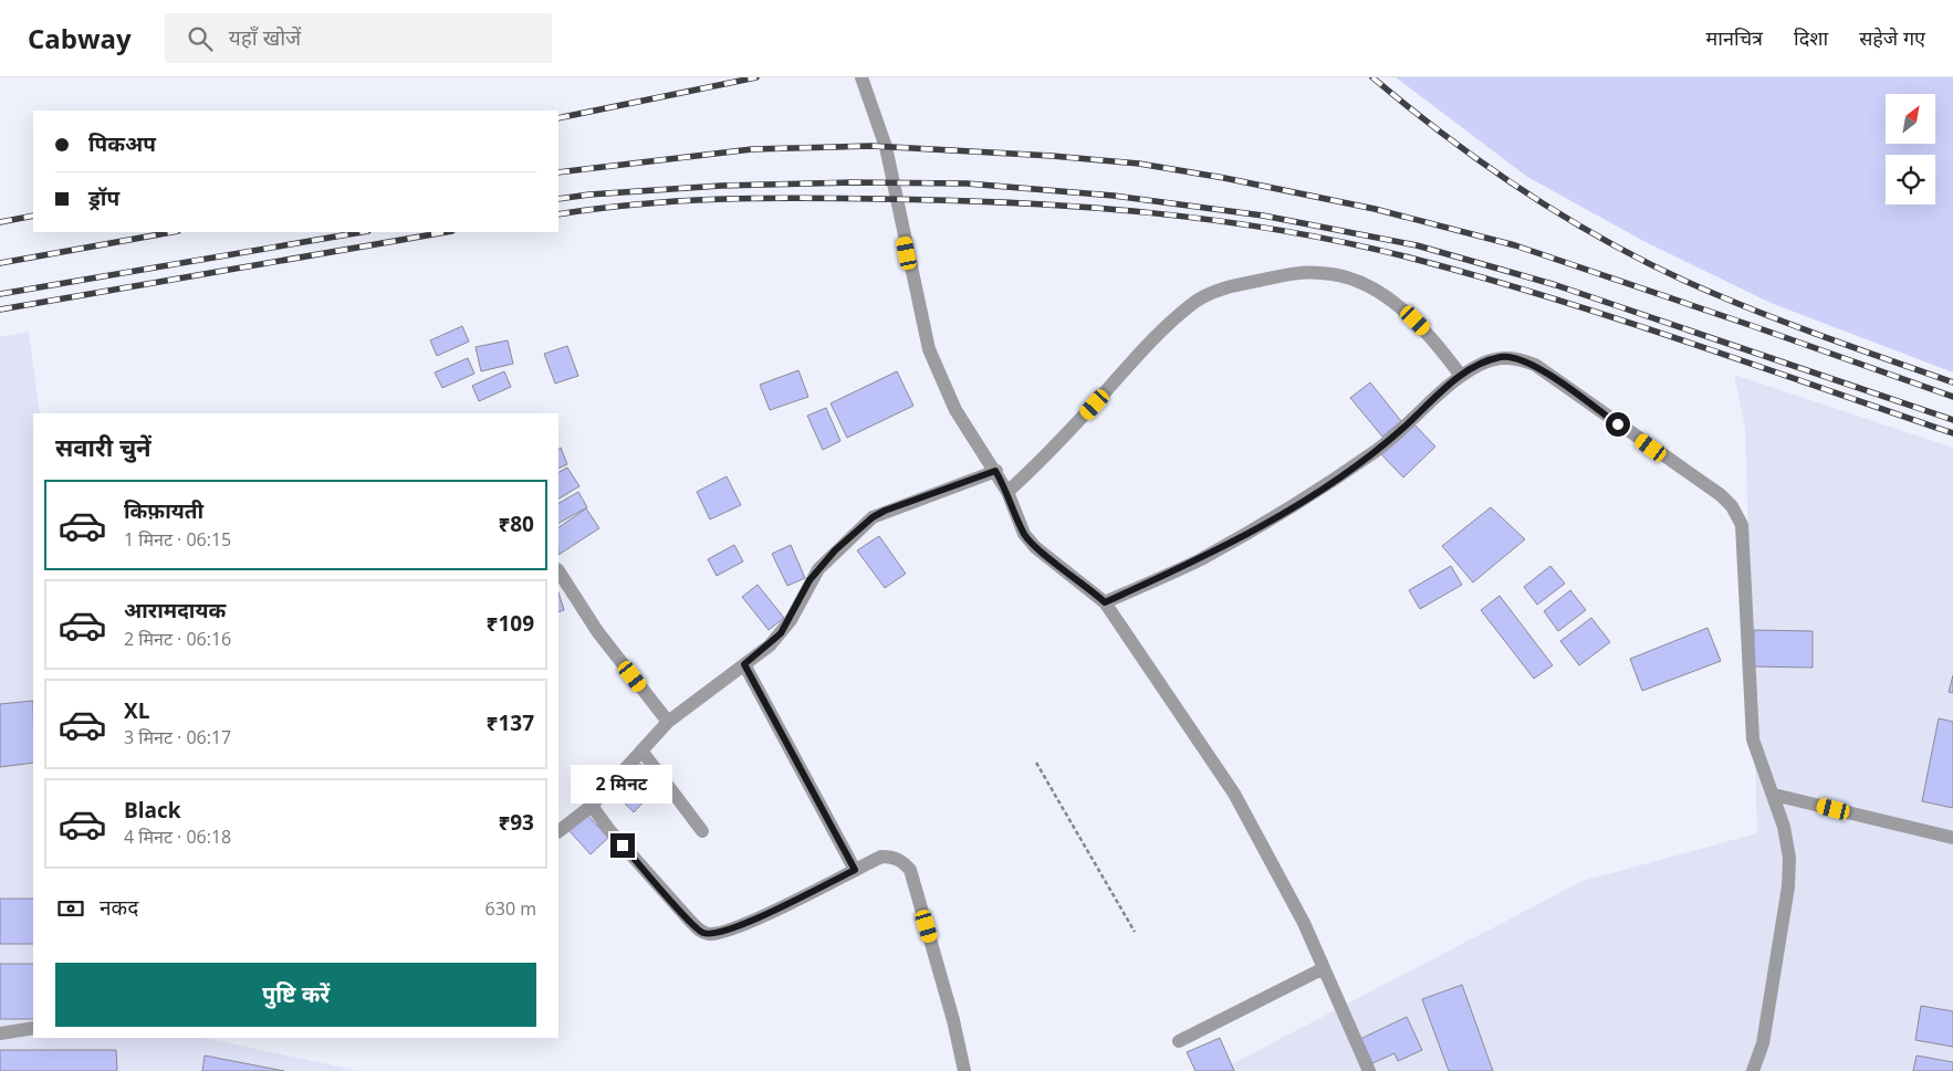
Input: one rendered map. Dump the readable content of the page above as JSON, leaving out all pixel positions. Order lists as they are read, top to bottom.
{
  "north": "top right",
  "page": {
    "header": "Cabway",
    "search": "यहाँ खोजें",
    "nav": ["मानचित्र", "दिशा", "सहेजे गए"],
    "banner": ["पिकअप", "ड्रॉप"],
    "heading": "सवारी चुनें",
    "list": [
      {
        "name": "किफ़ायती",
        "note": "1 मिनट · 06:15",
        "value": "₹80"
      },
      {
        "name": "आरामदायक",
        "note": "2 मिनट · 06:16",
        "value": "₹109"
      },
      {
        "name": "XL",
        "note": "3 मिनट · 06:17",
        "value": "₹137"
      },
      {
        "name": "Black",
        "note": "4 मिनट · 06:18",
        "value": "₹93"
      }
    ],
    "bubble": "2 मिनट",
    "pay": ["नकद", "630 m"],
    "buttons": "पुष्टि करें"
  }
}
